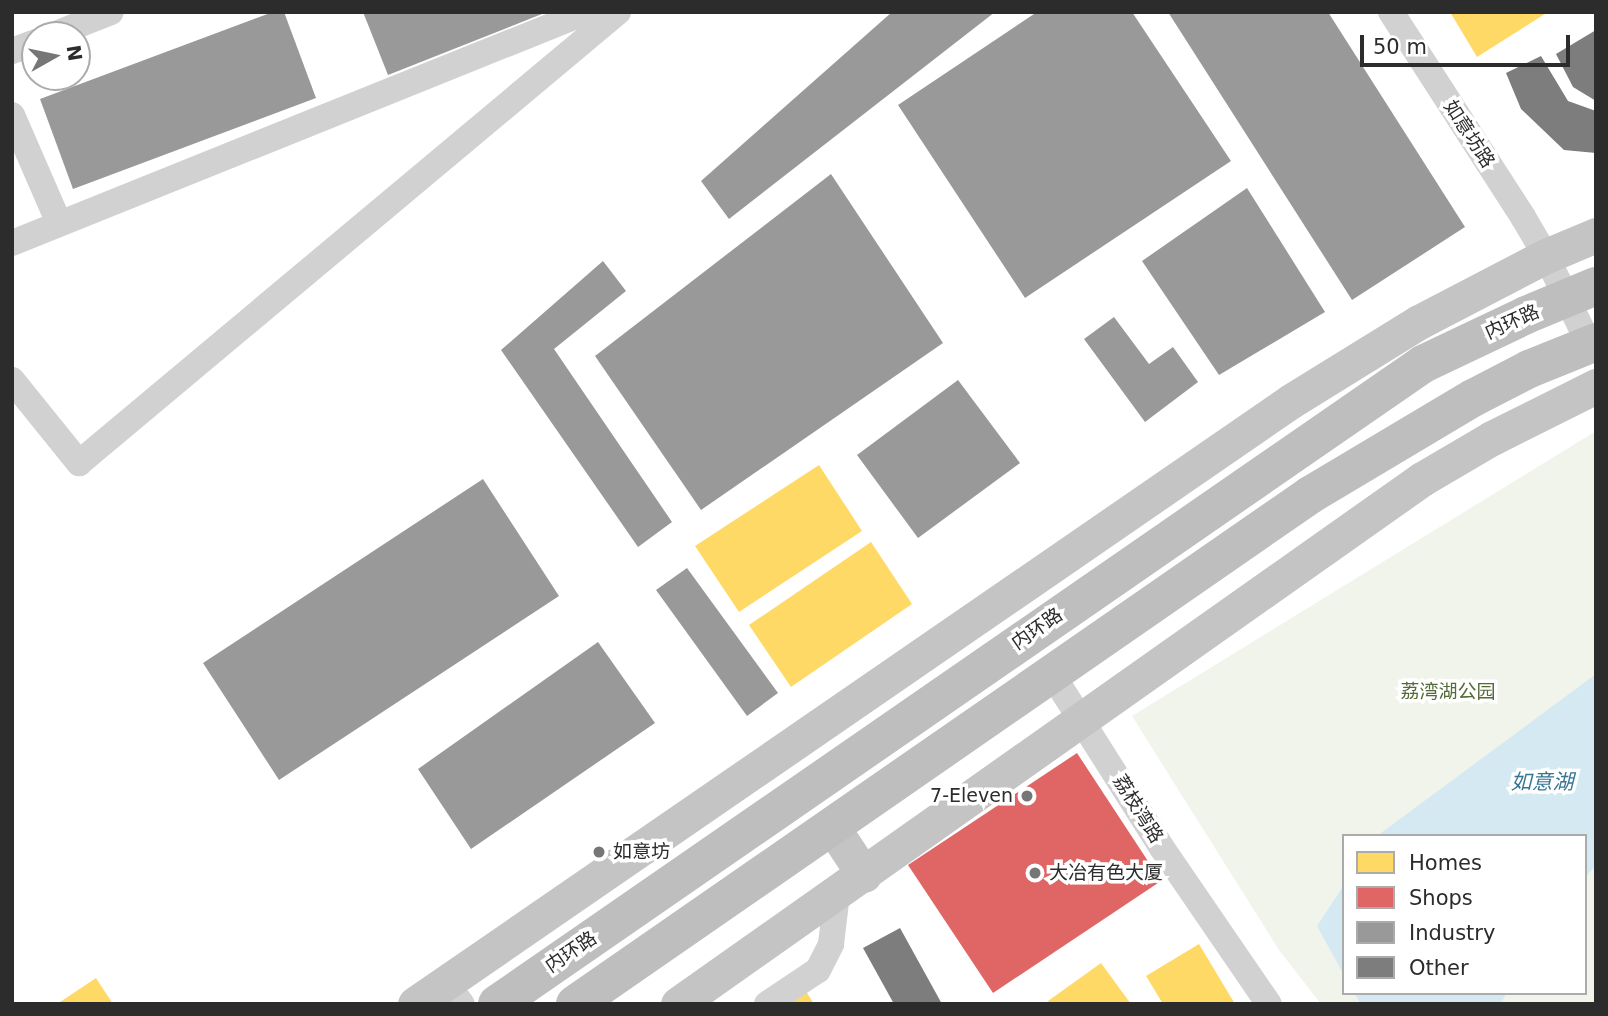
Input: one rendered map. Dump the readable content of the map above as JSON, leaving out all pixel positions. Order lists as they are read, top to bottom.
{
  "streets": {
    "highway": ["内环路"],
    "street": ["如意坊路", "荔枝湾路"]
  },
  "water": ["如意湖"],
  "parks": ["荔湾湖公园"],
  "places": ["7-Eleven", "如意坊", "大冶有色大厦"],
  "legend": [
    "Homes",
    "Shops",
    "Industry",
    "Other"
  ],
  "scale_bar": "50 m",
  "north": "right"
}
